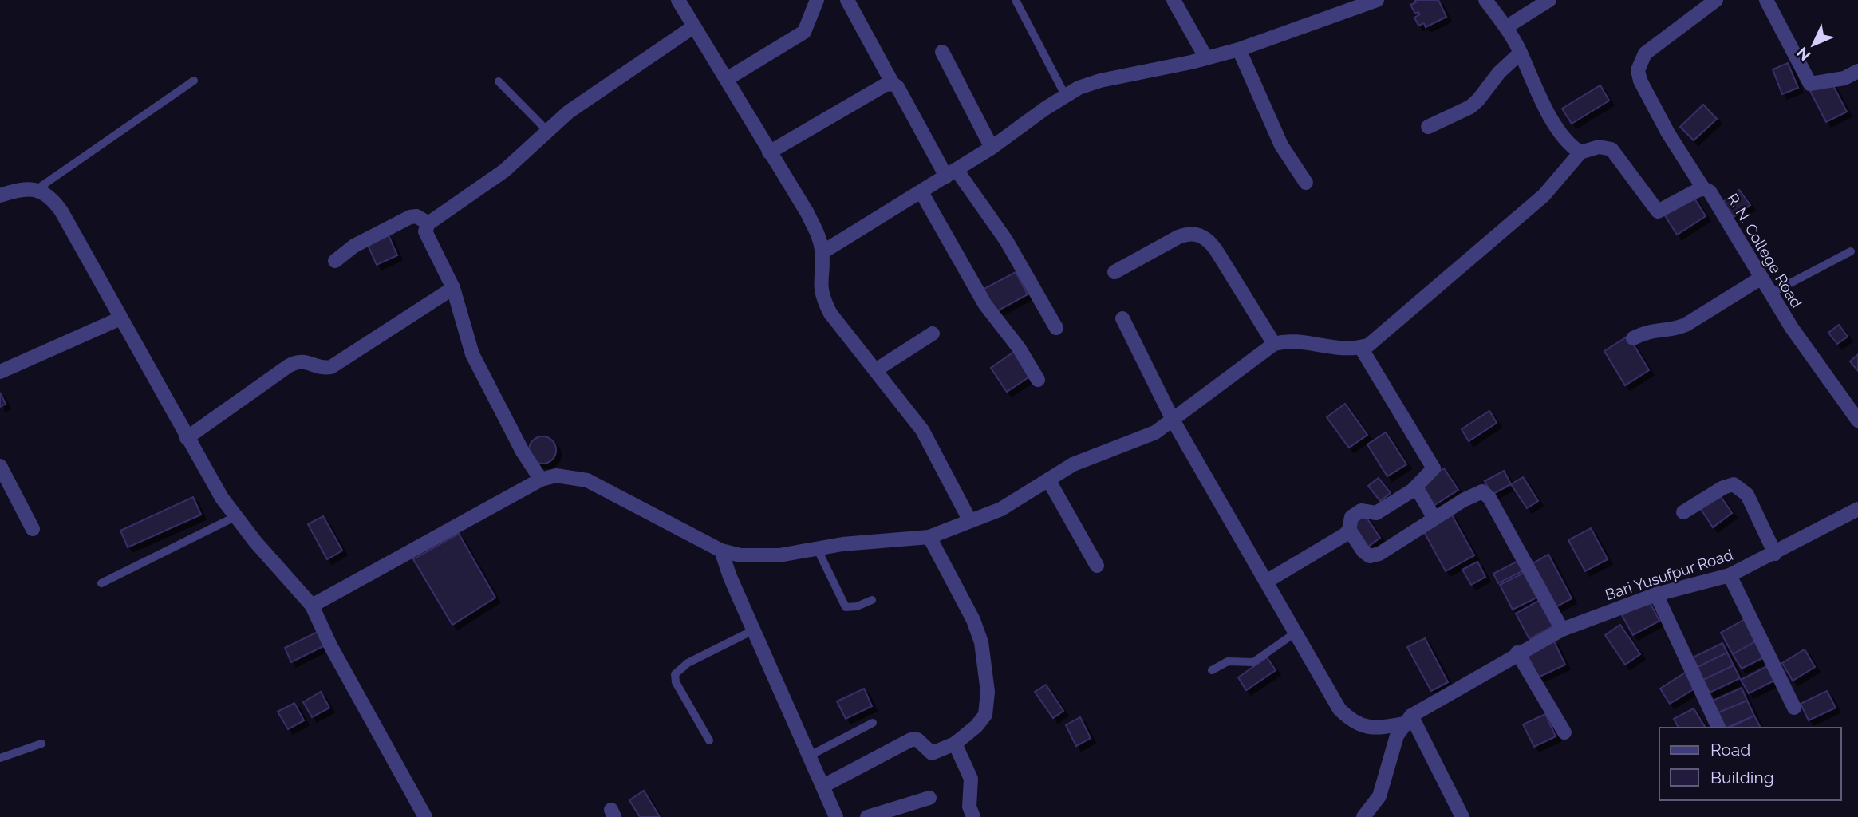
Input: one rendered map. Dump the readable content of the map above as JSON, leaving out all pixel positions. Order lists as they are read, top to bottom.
{
  "streets": {
    "street": ["R. N. College Road", "Bari Yusufpur Road"]
  },
  "legend": ["Road", "Building"],
  "north": "bottom left"
}
